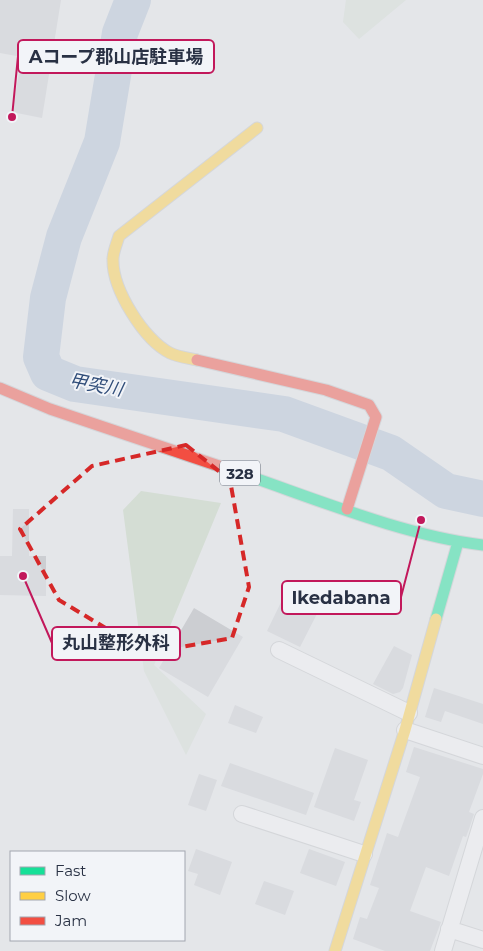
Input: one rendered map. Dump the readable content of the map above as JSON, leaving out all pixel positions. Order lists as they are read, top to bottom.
{
  "streets": {
    "main road": ["328"]
  },
  "water": ["甲突川"],
  "places": ["Aコープ郡山店駐車場", "Ikedabana", "丸山整形外科"],
  "legend": ["Fast", "Slow", "Jam"]
}
